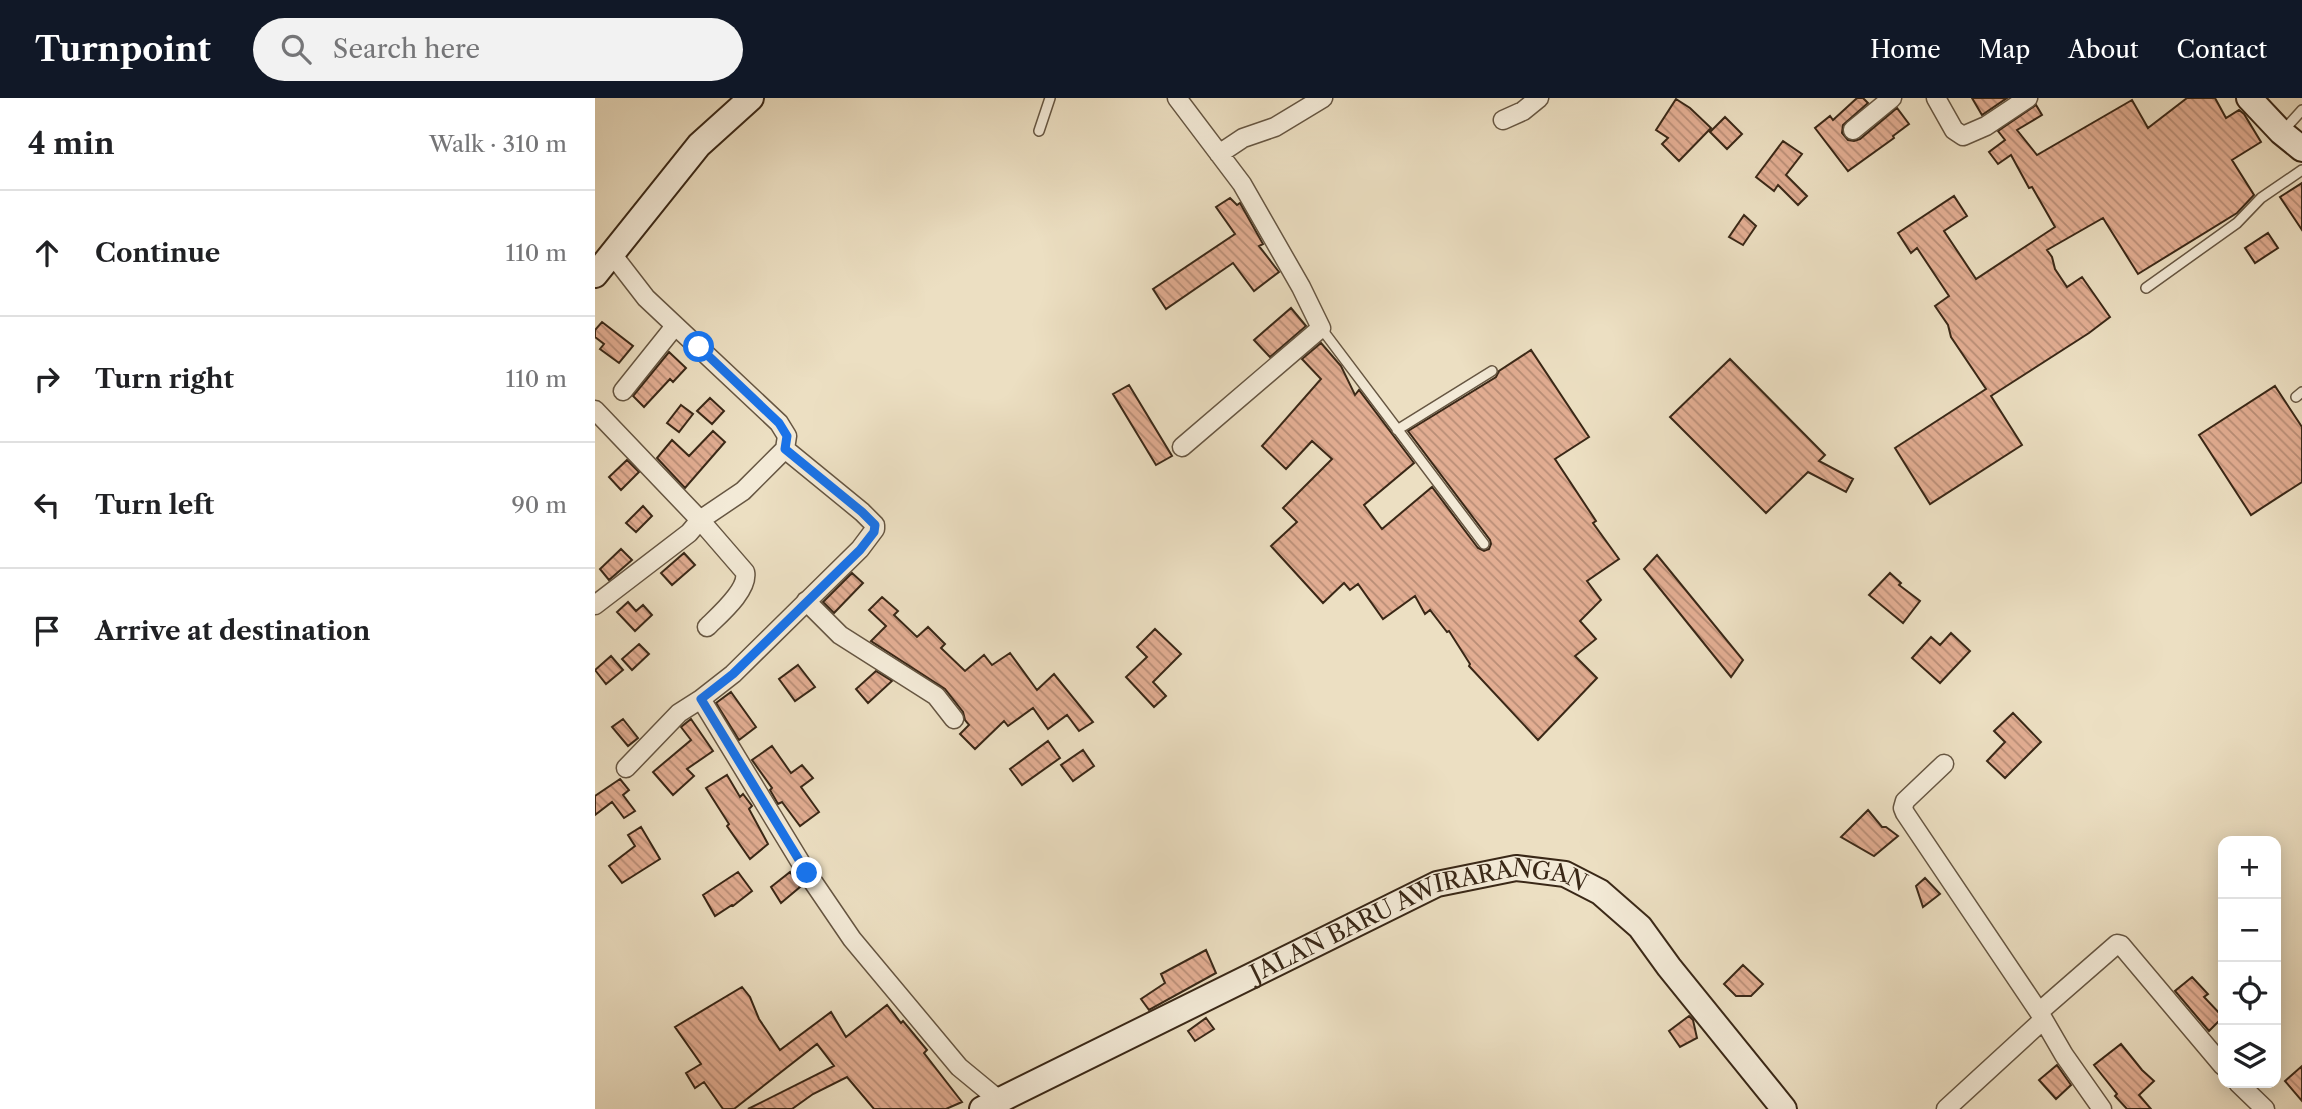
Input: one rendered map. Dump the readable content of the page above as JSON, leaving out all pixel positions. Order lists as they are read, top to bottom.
{
  "streets": {
    "street": ["JALAN BARU AWIRARANGAN"]
  },
  "page": {
    "header": "Turnpoint",
    "search": "Search here",
    "nav": [
      "Home",
      "Map",
      "About",
      "Contact"
    ],
    "heading": ["4 min", "Walk · 310 m"],
    "list": [
      ["Continue", "110 m"],
      ["Turn right", "110 m"],
      ["Turn left", "90 m"],
      "Arrive at destination"
    ],
    "map_buttons": ["+", "−"]
  }
}
